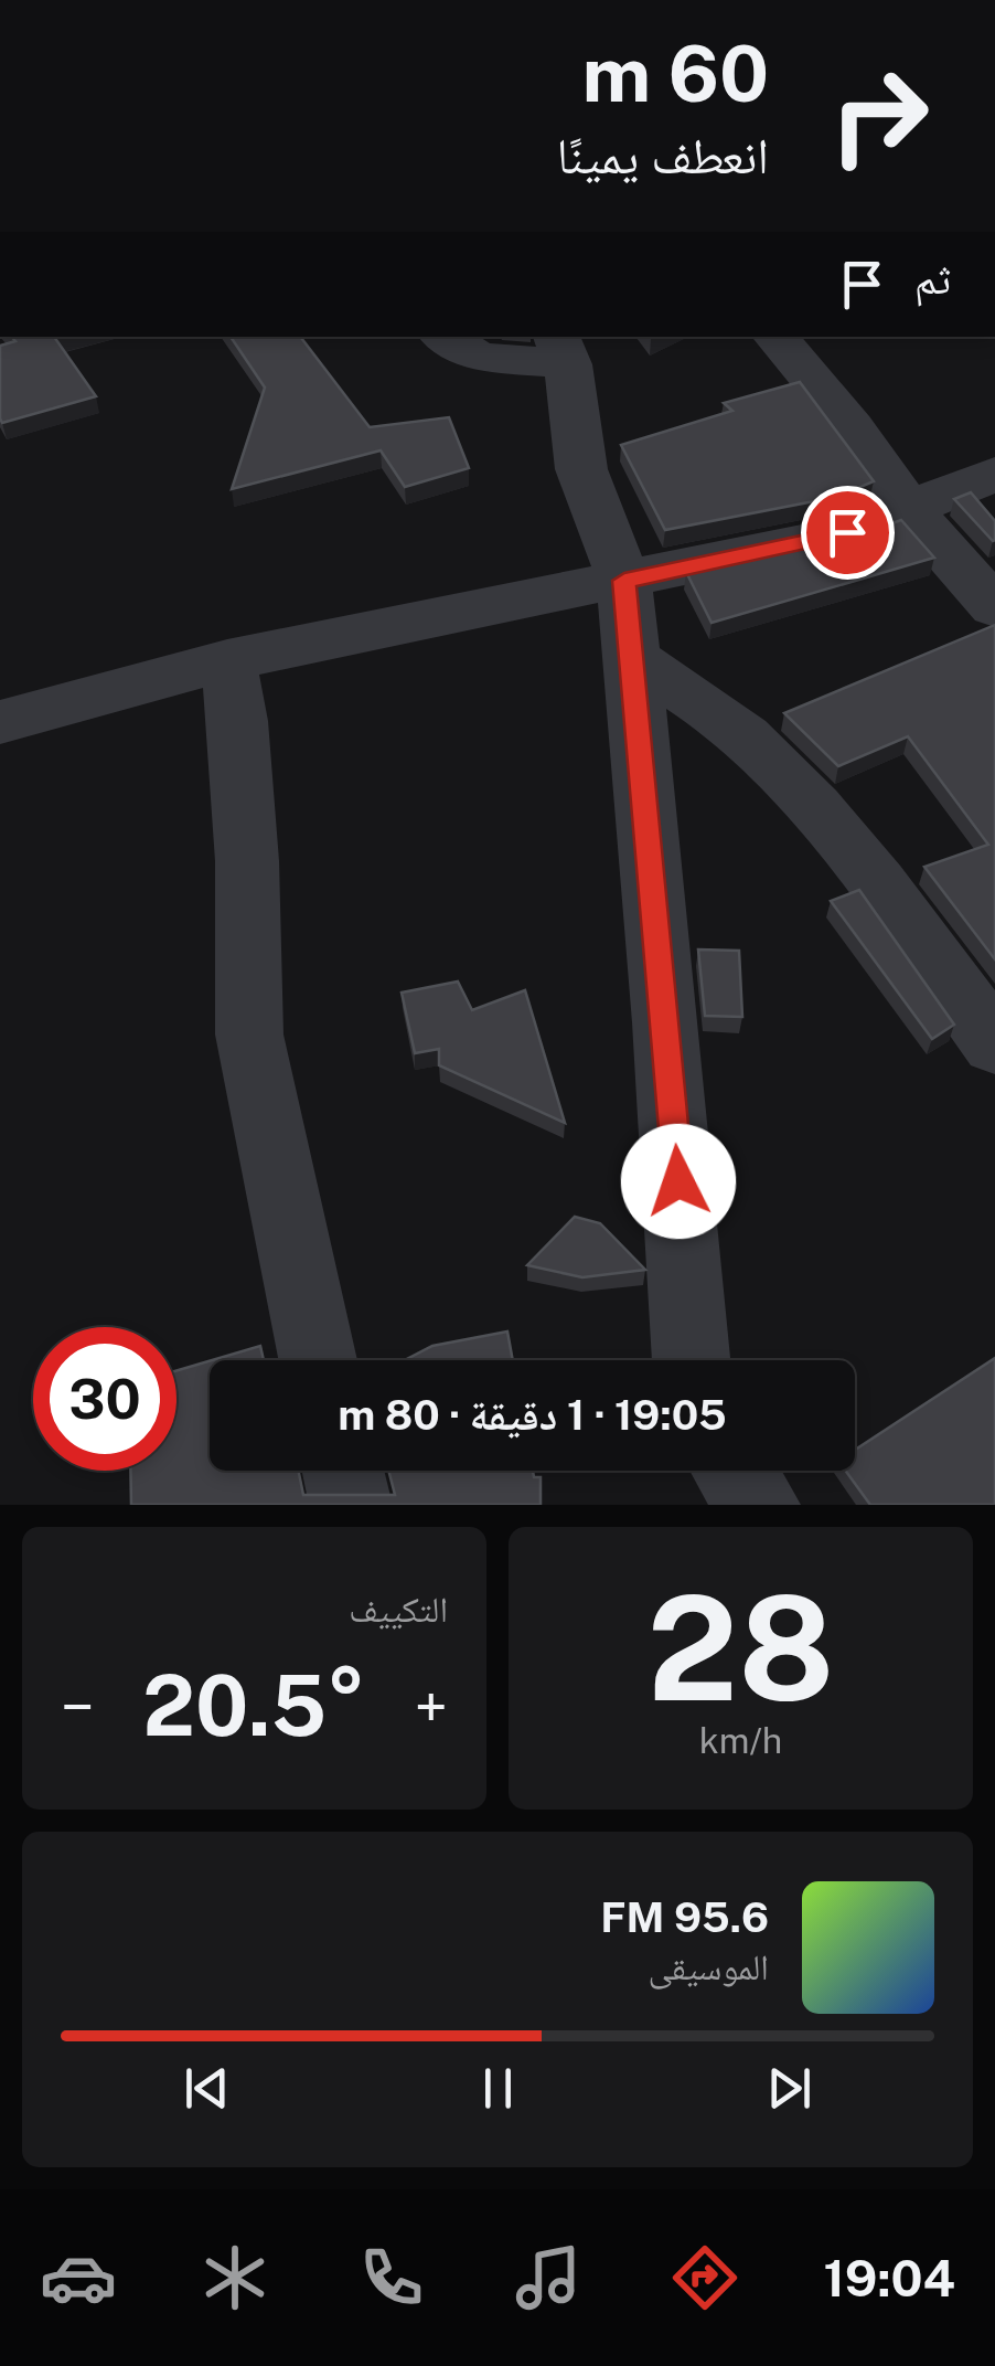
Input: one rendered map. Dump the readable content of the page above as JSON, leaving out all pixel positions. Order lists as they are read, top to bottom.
{
  "page": {
    "turn": ["60 m", "انعطف يمينًا"],
    "then": "ثم",
    "limit": "30",
    "trip": "19:05 · 1 دقيقة · 80 m",
    "tile": [
      ["28", "km/h"],
      "التكييف"
    ],
    "heat": ["−", "20.5°", "+"],
    "song": ["95.6 FM", "الموسيقى"],
    "tabs": "19:04"
  }
}
